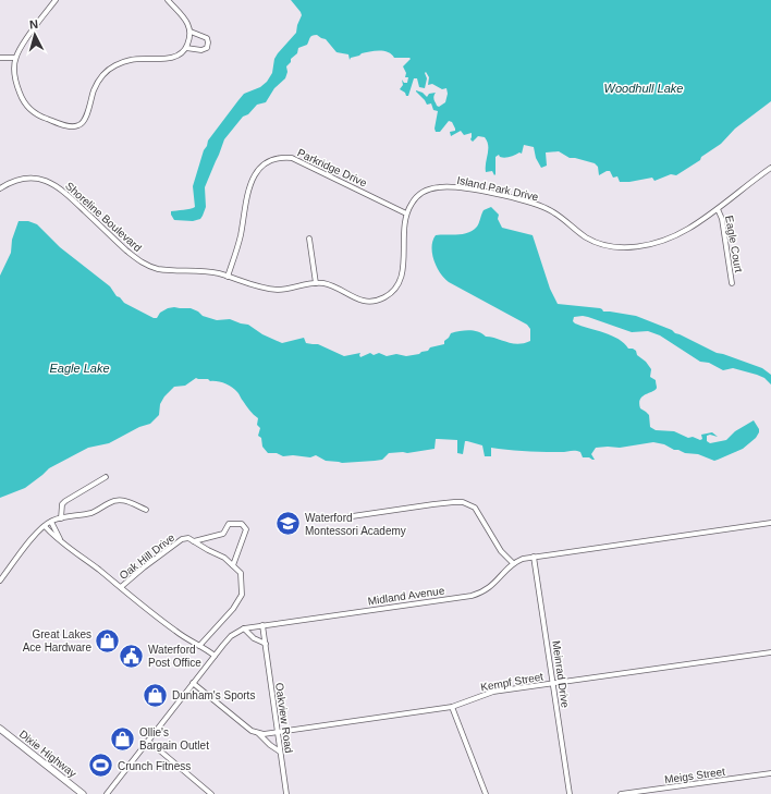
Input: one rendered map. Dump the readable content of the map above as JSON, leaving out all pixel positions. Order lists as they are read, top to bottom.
{
  "streets": {
    "main road": ["Dixie Highway"],
    "street": [
      "Parkridge Drive",
      "Island Park Drive",
      "Shoreline Boulevard",
      "Eagle Court",
      "Oak Hill Drive",
      "Midland Avenue",
      "Meinrad Drive",
      "Kempf Street",
      "Oakview Road",
      "Meigs Street"
    ]
  },
  "crossings": [
    ["Parkridge Drive", "Island Park Drive"],
    ["Parkridge Drive", "Shoreline Boulevard"],
    ["Island Park Drive", "Shoreline Boulevard"],
    ["Island Park Drive", "Eagle Court"],
    ["Midland Avenue", "Meinrad Drive"],
    ["Midland Avenue", "Oakview Road"],
    ["Meinrad Drive", "Kempf Street"],
    ["Kempf Street", "Oakview Road"]
  ],
  "water": ["Woodhull Lake", "Eagle Lake"],
  "places": {
    "school or university": ["Waterford Montessori Academy"],
    "shop": ["Great Lakes Ace Hardware", "Dunham's Sports", "Ollie's Bargain Outlet"],
    "public building": ["Waterford Post Office"],
    "sports": ["Crunch Fitness"]
  },
  "north": "top"
}
